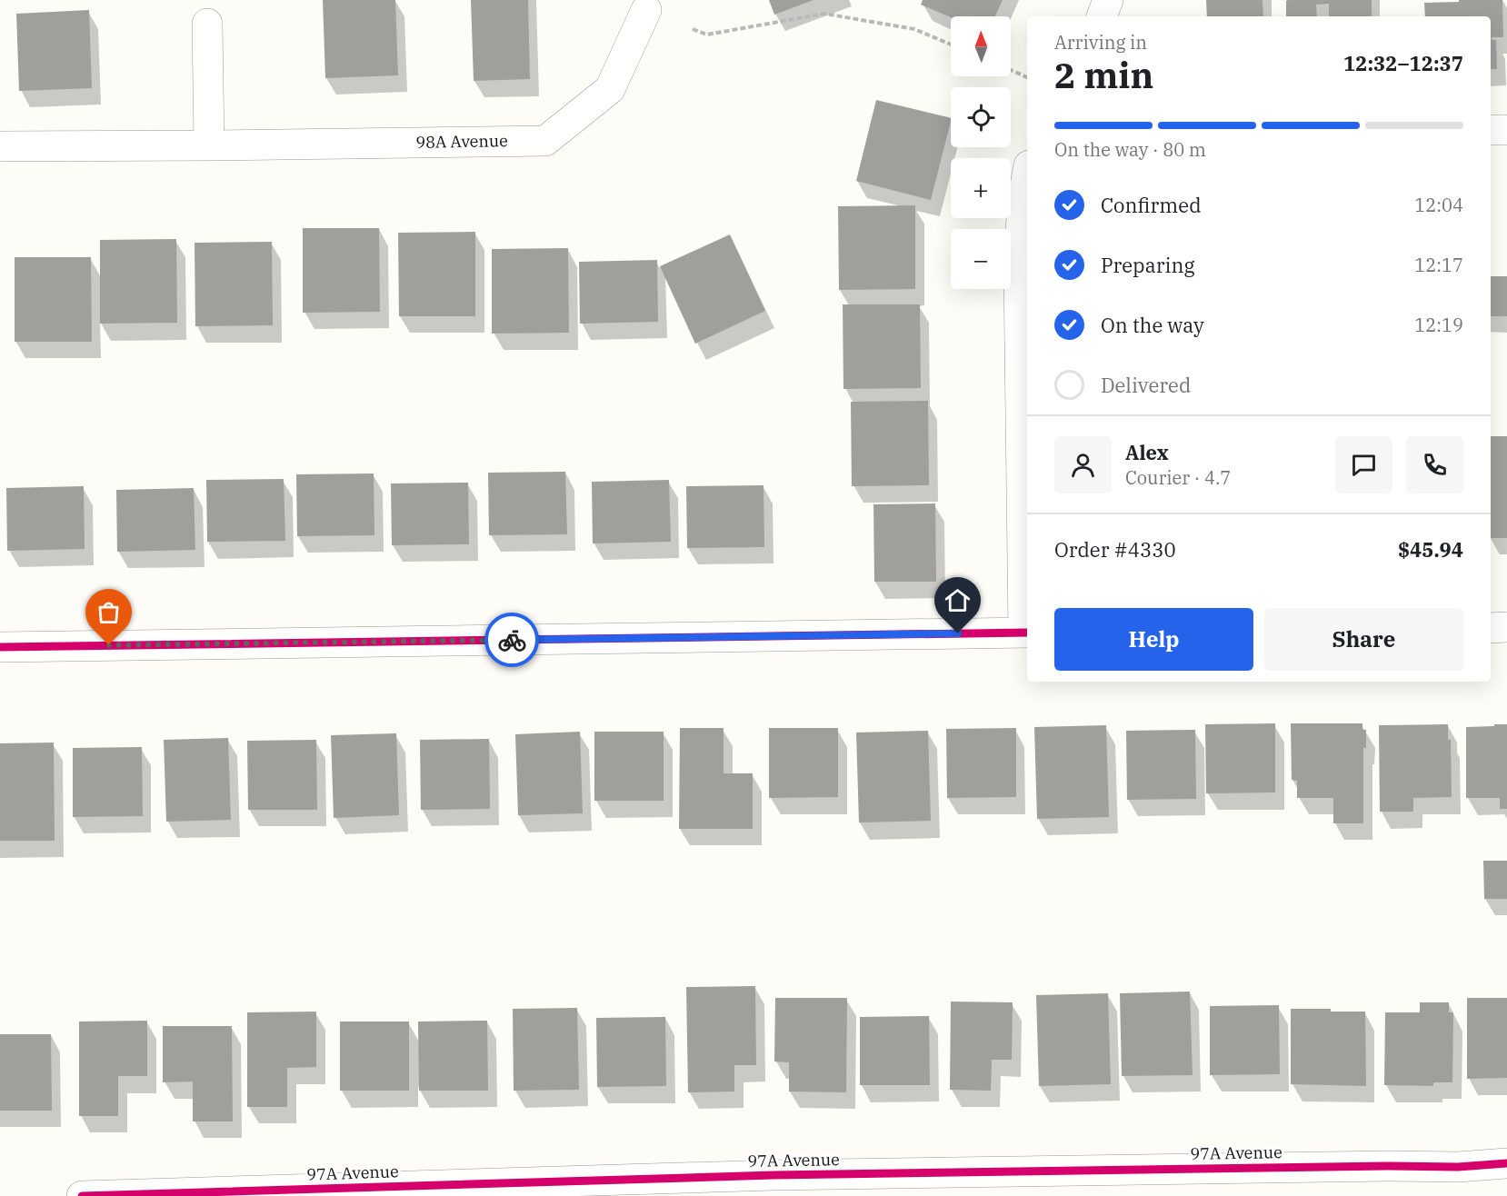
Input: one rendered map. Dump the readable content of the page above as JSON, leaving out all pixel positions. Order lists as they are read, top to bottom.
{
  "streets": {
    "street": ["98A Avenue", "97A Avenue"]
  },
  "north": "top",
  "page": {
    "map_buttons": ["+", "−"],
    "heading": ["2 min", "Arriving in", "12:32–12:37"],
    "panel": [
      "Alex",
      "Courier · 4.7",
      "Order #4330",
      "$45.94"
    ],
    "bar": "On the way · 80 m",
    "list": [
      ["Confirmed", "12:04"],
      ["Preparing", "12:17"],
      ["On the way", "12:19"],
      "Delivered"
    ],
    "buttons": ["Help", "Share"]
  }
}
